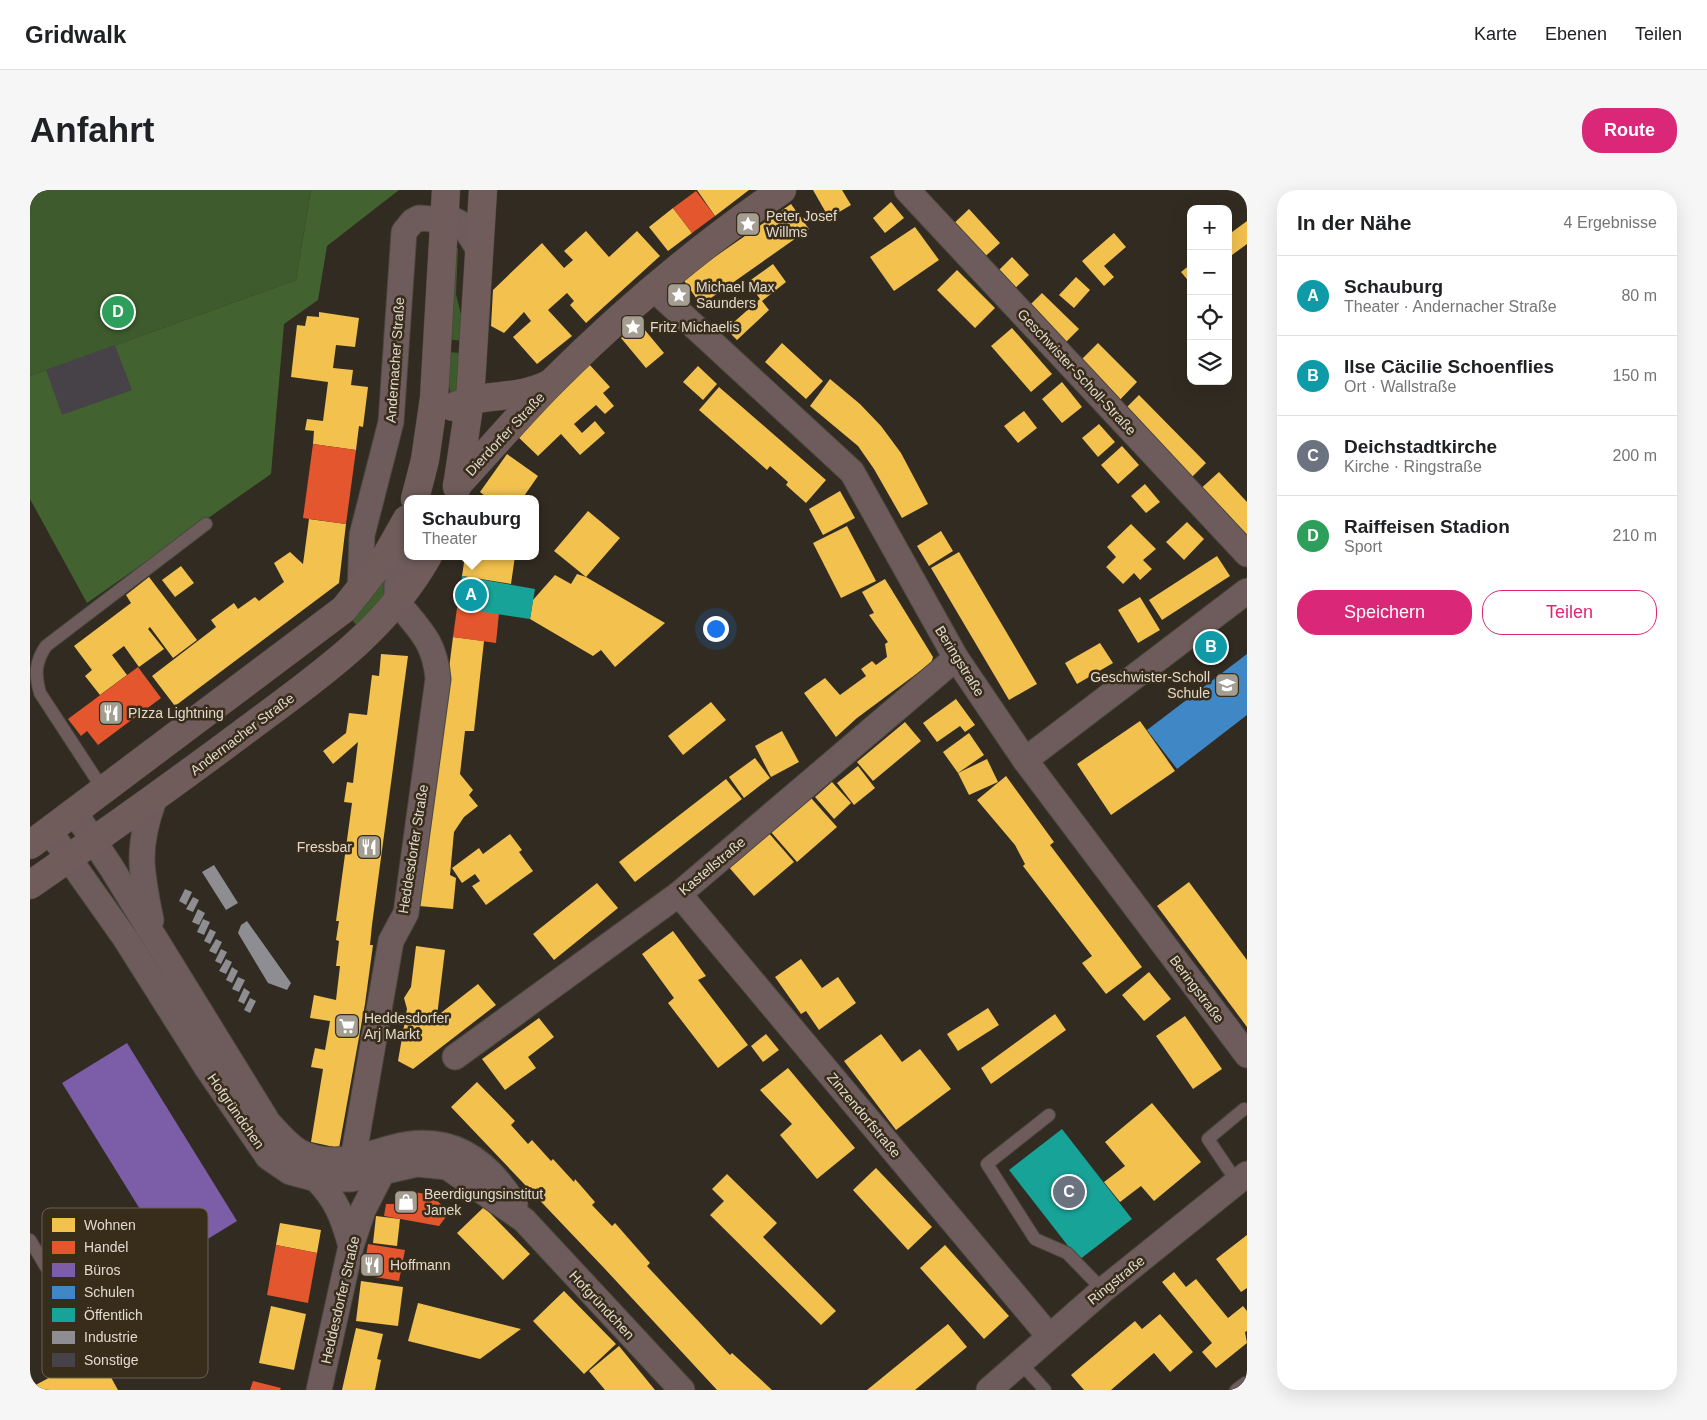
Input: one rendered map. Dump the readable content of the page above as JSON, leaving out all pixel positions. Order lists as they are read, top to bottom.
{
  "streets": {
    "street": [
      "Andernacher Straße",
      "Geschwister-Scholl-Straße",
      "Dierdorfer Straße",
      "Beringstraße",
      "Heddesdorfer Straße",
      "Kastellstraße",
      "Hofgründchen",
      "Zinzendorfstraße",
      "Ringstraße"
    ]
  },
  "crossings": [
    ["Andernacher Straße", "Heddesdorfer Straße"],
    ["Andernacher Straße", "Hofgründchen"],
    ["Dierdorfer Straße", "Beringstraße"],
    ["Beringstraße", "Kastellstraße"],
    ["Heddesdorfer Straße", "Hofgründchen"],
    ["Kastellstraße", "Zinzendorfstraße"],
    ["Zinzendorfstraße", "Ringstraße"]
  ],
  "places": {
    "place": ["Peter Josef Willms", "Michael Max Saunders", "Fritz Michaelis"],
    "school or university": ["Geschwister-Scholl Schule"],
    "restaurant": ["PIzza Lightning", "Fressbar", "Hoffmann"],
    "supermarket": ["Heddesdorfer Arj Markt"],
    "shop": ["Beerdigungsinstitut Janek"]
  },
  "legend": [
    "Wohnen",
    "Handel",
    "Büros",
    "Schulen",
    "Öffentlich",
    "Industrie",
    "Sonstige"
  ],
  "page": {
    "header": "Gridwalk",
    "nav": ["Karte", "Ebenen", "Teilen"],
    "buttons": [
      "Route",
      ["Speichern", "Teilen"]
    ],
    "title": "Anfahrt",
    "heading": ["In der Nähe", "4 Ergebnisse"],
    "map_buttons": ["+", "−"],
    "list": [
      {
        "mark": "A",
        "name": "Schauburg",
        "note": "Theater · Andernacher Straße",
        "value": "80 m"
      },
      {
        "mark": "B",
        "name": "Ilse Cäcilie Schoenflies",
        "note": "Ort · Wallstraße",
        "value": "150 m"
      },
      {
        "mark": "C",
        "name": "Deichstadtkirche",
        "note": "Kirche · Ringstraße",
        "value": "200 m"
      },
      {
        "mark": "D",
        "name": "Raiffeisen Stadion",
        "note": "Sport",
        "value": "210 m"
      }
    ],
    "pins": [
      "D",
      "A",
      "B",
      "C"
    ],
    "popup": ["Schauburg", "Theater"]
  }
}
